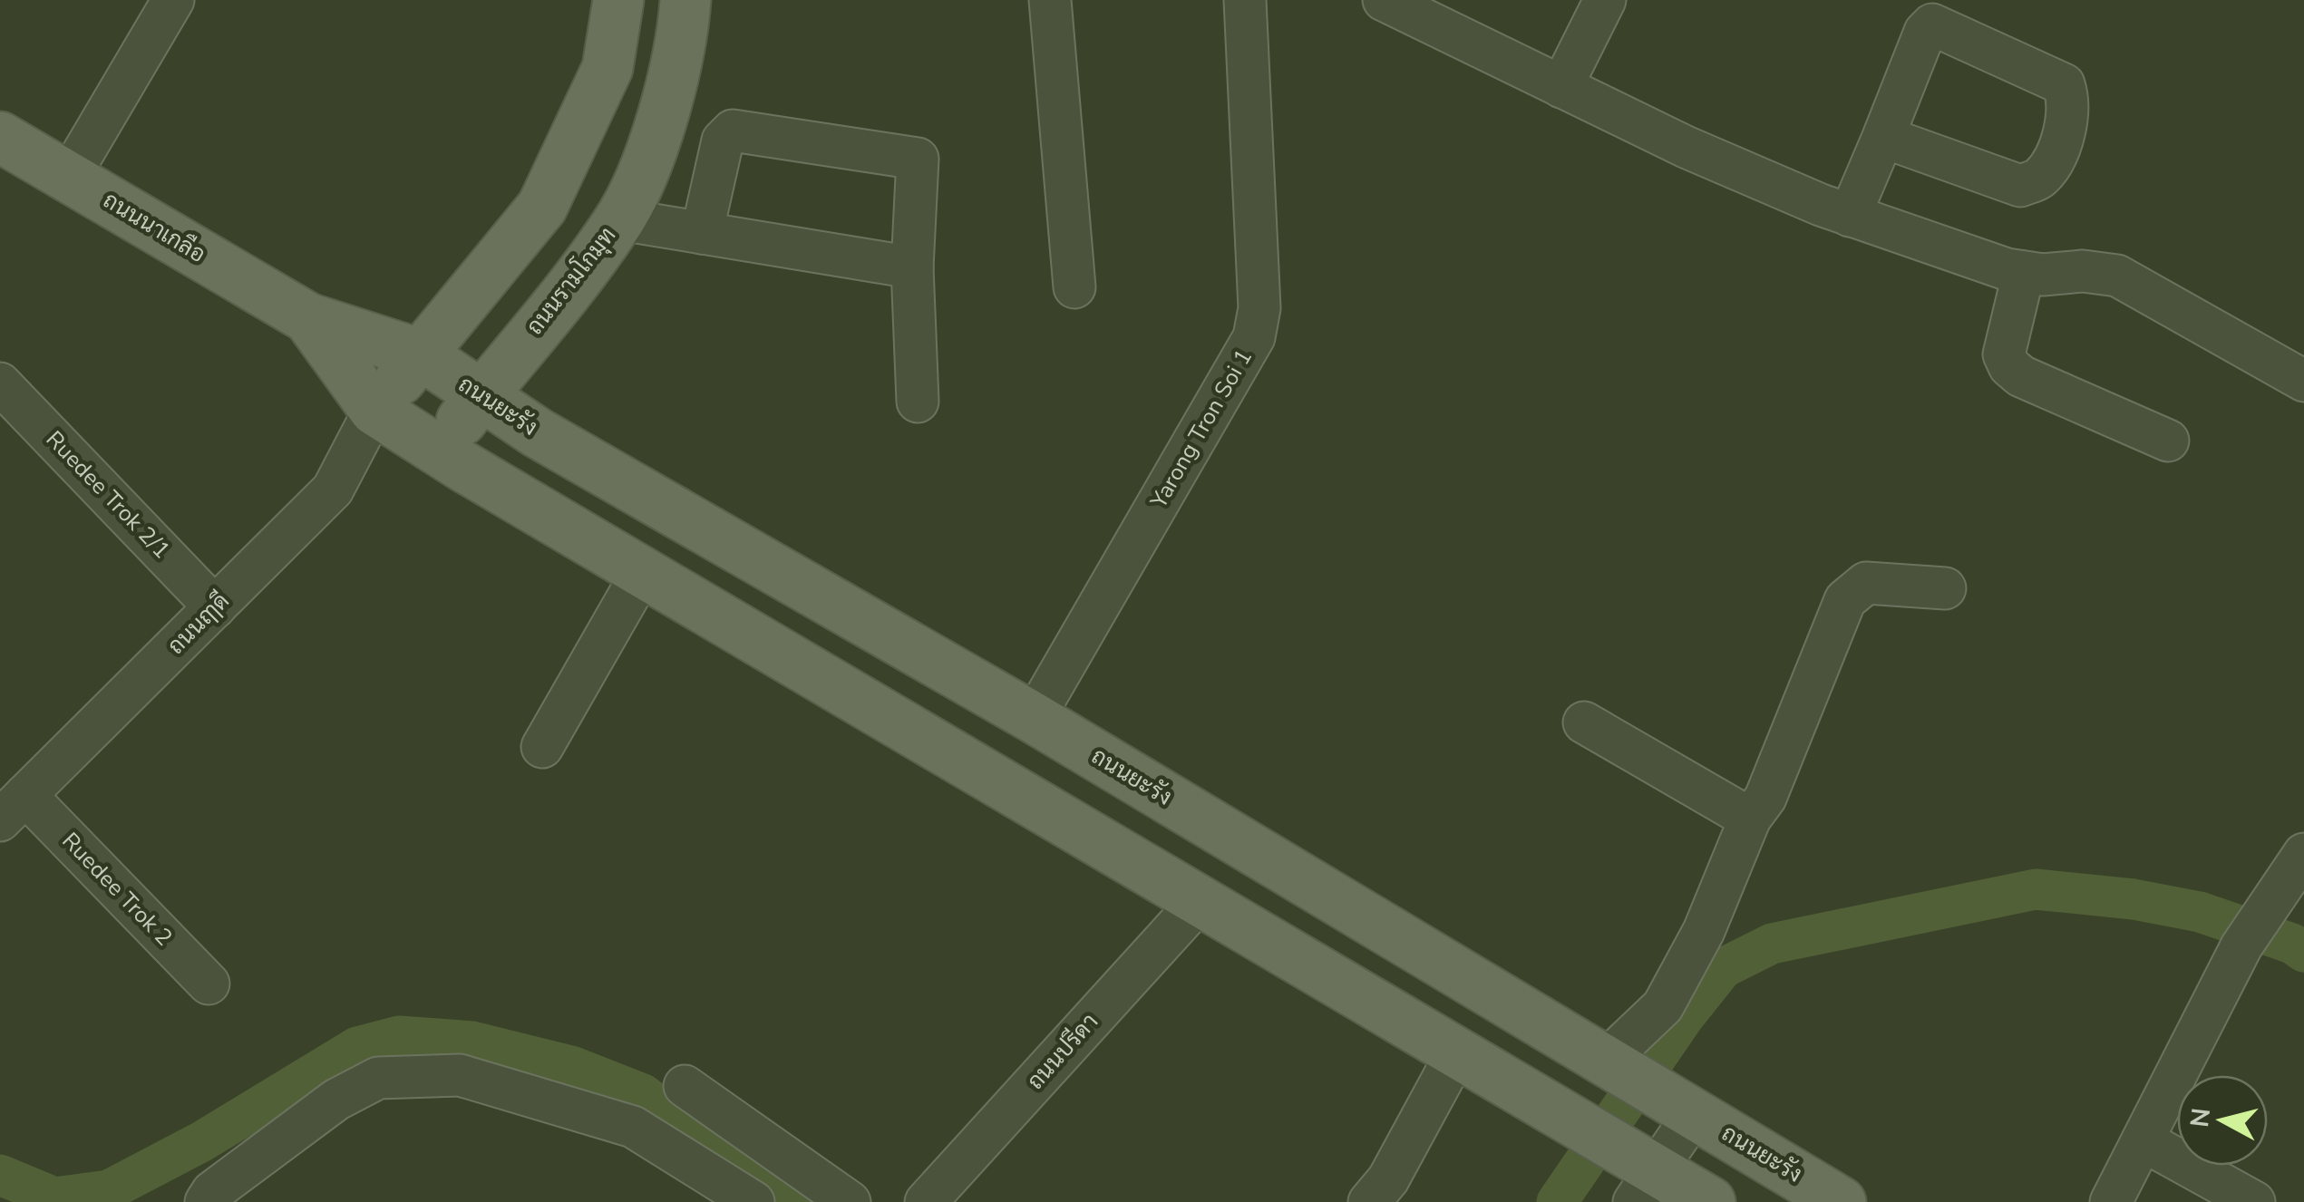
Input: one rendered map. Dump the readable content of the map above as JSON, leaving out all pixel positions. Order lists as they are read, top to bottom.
{
  "streets": {
    "main road": ["ถนนนาเกลือ", "ถนนรามโกมุท", "ถนนยะรัง"],
    "street": [
      "Yarong Tron Soi 1",
      "Ruedee Trok 2/1",
      "ถนนฤๅดี",
      "Ruedee Trok 2",
      "ถนนปรีดา"
    ]
  },
  "crossings": [
    ["ถนนนาเกลือ", "ถนนยะรัง"],
    ["ถนนนาเกลือ", "ถนนฤๅดี"],
    ["ถนนรามโกมุท", "ถนนยะรัง"],
    ["ถนนยะรัง", "Yarong Tron Soi 1"],
    ["Ruedee Trok 2/1", "ถนนฤๅดี"],
    ["ถนนฤๅดี", "Ruedee Trok 2"]
  ],
  "north": "left"
}
